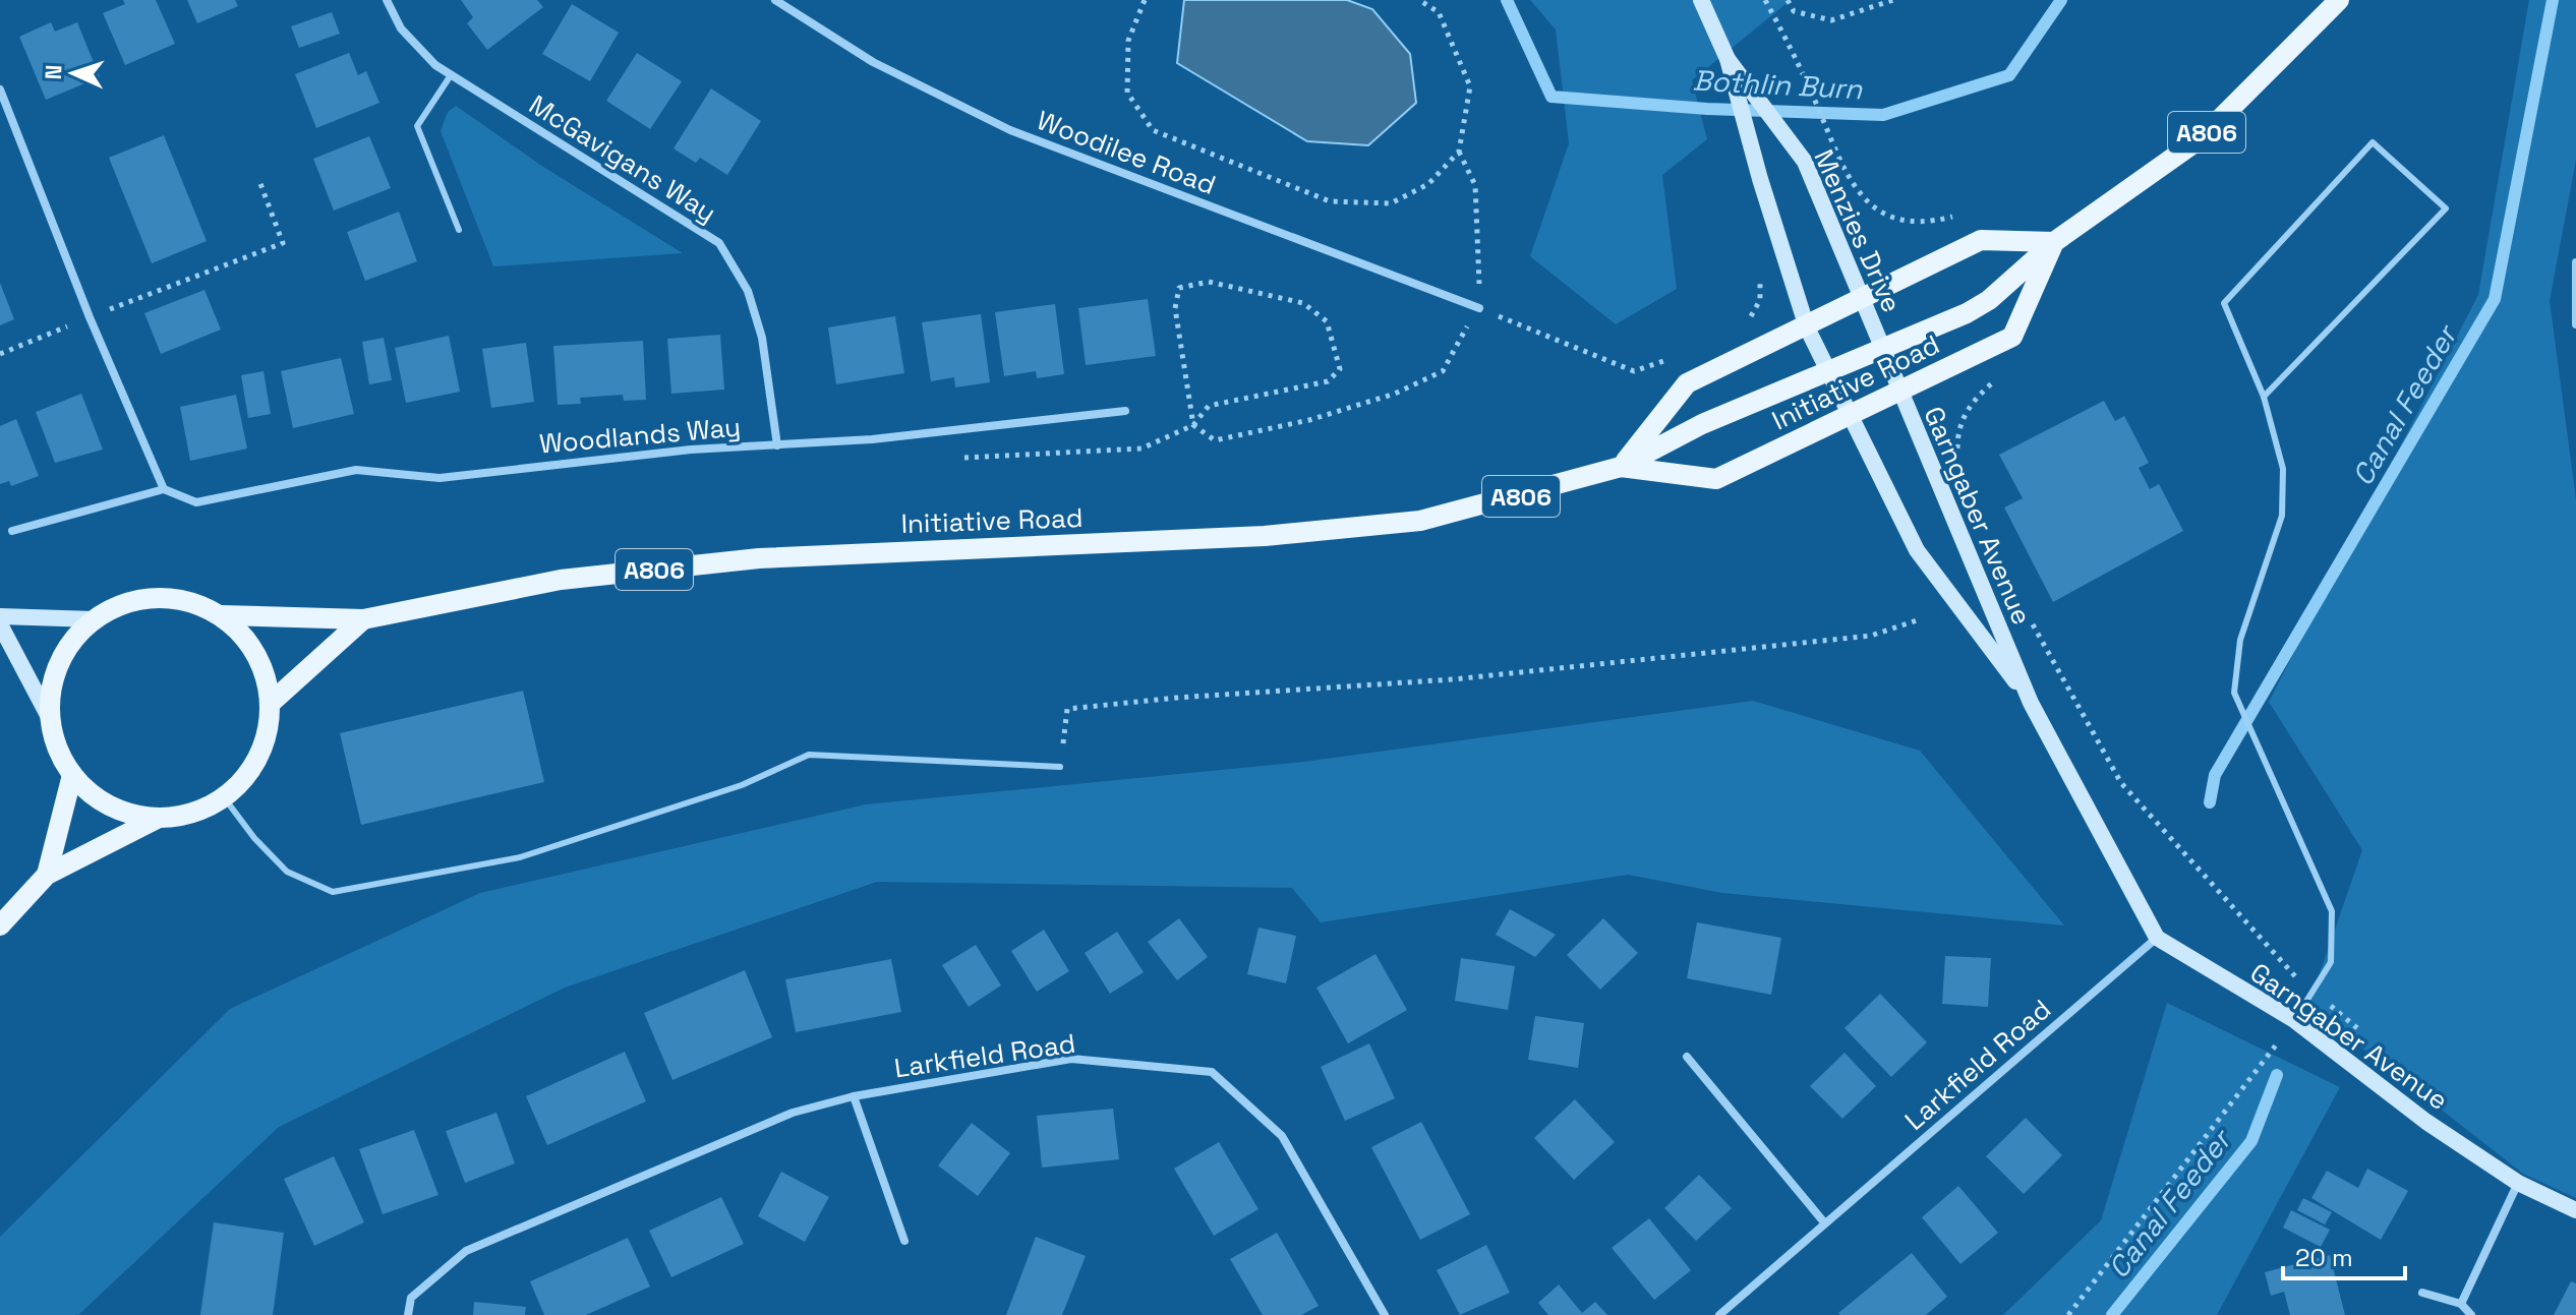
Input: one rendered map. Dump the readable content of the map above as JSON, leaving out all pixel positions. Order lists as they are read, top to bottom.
{
  "streets": {
    "main road": ["A806", "Initiative Road"],
    "street": [
      "Woodilee Road",
      "McGavigans Way",
      "Menzies Drive",
      "Woodlands Way",
      "Garngaber Avenue",
      "Larkfield Road"
    ]
  },
  "crossings": [
    ["A806", "Menzies Drive"],
    ["A806", "Initiative Road"],
    ["A806", "Garngaber Avenue"],
    ["McGavigans Way", "Woodlands Way"],
    ["Menzies Drive", "Garngaber Avenue"],
    ["Initiative Road", "Garngaber Avenue"],
    ["Garngaber Avenue", "Larkfield Road"]
  ],
  "water": ["Bothlin Burn", "Canal Feeder"],
  "scale_bar": "20 m",
  "north": "left"
}
